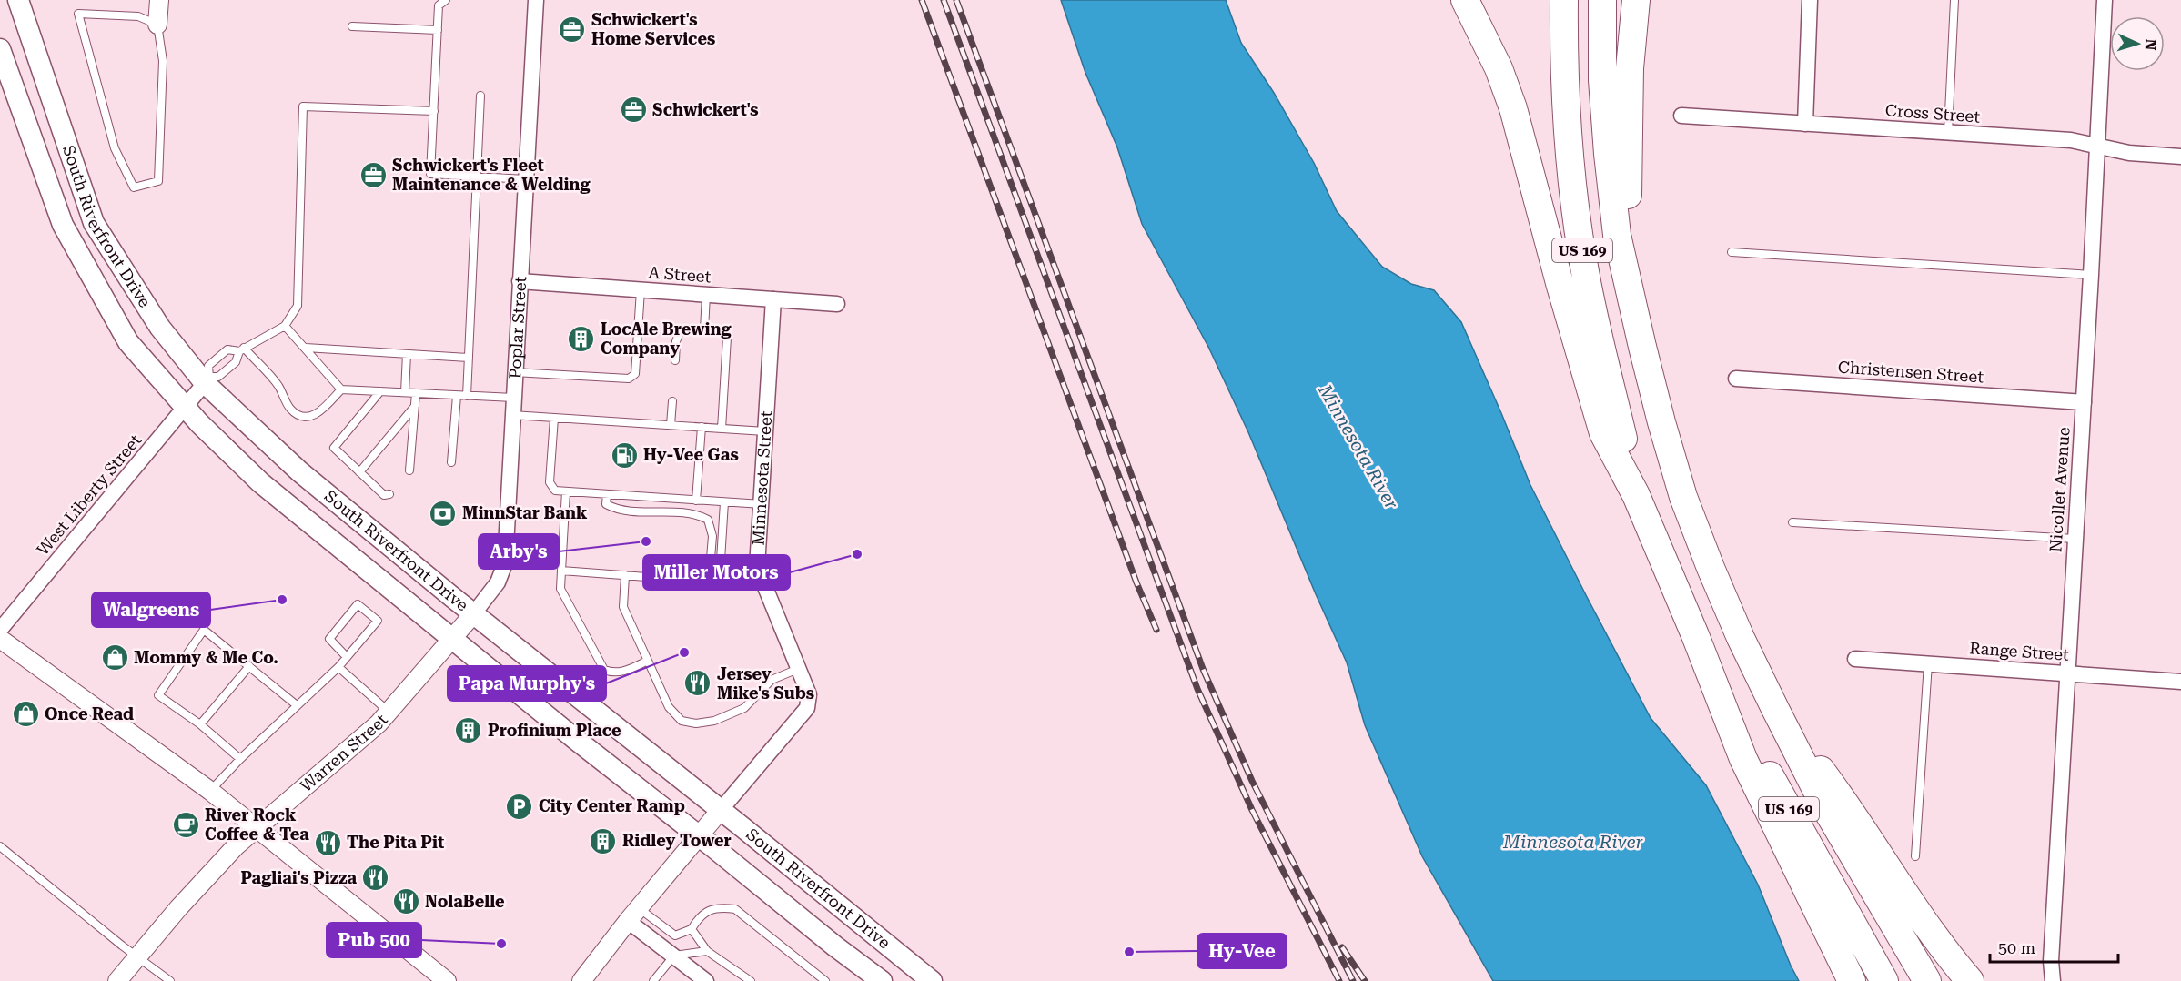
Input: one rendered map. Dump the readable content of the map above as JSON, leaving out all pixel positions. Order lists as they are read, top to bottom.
{
  "streets": {
    "highway": ["US 169"],
    "main road": ["South Riverfront Drive"],
    "street": [
      "Cross Street",
      "A Street",
      "Poplar Street",
      "Christensen Street",
      "Minnesota Street",
      "Nicollet Avenue",
      "West Liberty Street",
      "Range Street",
      "Warren Street"
    ]
  },
  "crossings": [
    ["Cross Street", "Nicollet Avenue"],
    ["South Riverfront Drive", "Poplar Street"],
    ["South Riverfront Drive", "Minnesota Street"],
    ["South Riverfront Drive", "West Liberty Street"],
    ["South Riverfront Drive", "Warren Street"],
    ["A Street", "Poplar Street"],
    ["A Street", "Minnesota Street"],
    ["Poplar Street", "Warren Street"],
    ["Christensen Street", "Nicollet Avenue"],
    ["Nicollet Avenue", "Range Street"]
  ],
  "water": ["Minnesota River"],
  "places": {
    "office": ["Schwickert's Home Services", "Schwickert's", "Schwickert's Fleet Maintenance & Welding"],
    "building": ["LocAle Brewing Company", "Profinium Place", "Ridley Tower"],
    "fuel station": ["Hy-Vee Gas"],
    "bank": ["MinnStar Bank"],
    "other": [
      "Arby's",
      "Miller Motors",
      "Walgreens",
      "Papa Murphy's",
      "Pub 500",
      "Hy-Vee"
    ],
    "shop": ["Mommy & Me Co.", "Once Read"],
    "restaurant": [
      "Jersey Mike's Subs",
      "The Pita Pit",
      "Pagliai's Pizza",
      "NolaBelle"
    ],
    "parking": ["City Center Ramp"],
    "cafe": ["River Rock Coffee & Tea"]
  },
  "scale_bar": "50 m",
  "north": "right"
}
